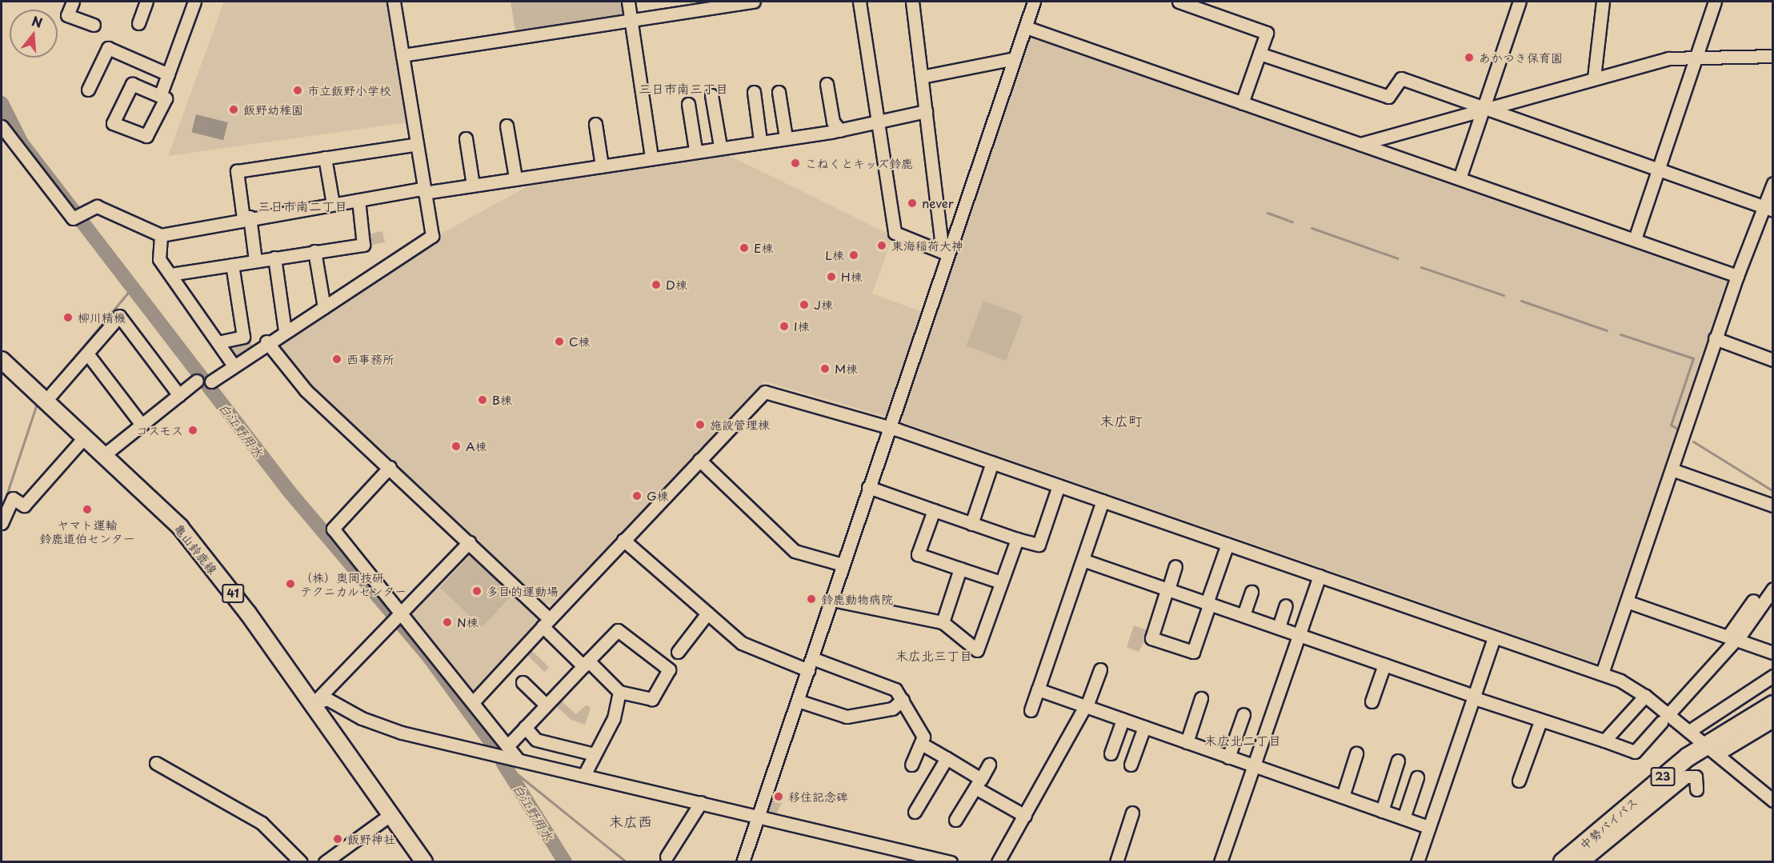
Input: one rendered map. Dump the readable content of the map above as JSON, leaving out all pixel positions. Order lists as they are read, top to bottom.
{
  "streets": {
    "highway": ["23", "中勢バイパス"],
    "main road": ["亀山鈴鹿線", "41"]
  },
  "districts": [
    "三日市南三丁目",
    "三日市南二丁目",
    "末広町",
    "末広北三丁目",
    "末広北二丁目",
    "末広西"
  ],
  "water": ["白江野用水"],
  "places": [
    "あかつき保育園",
    "市立飯野小学校",
    "飯野幼稚園",
    "こねくとキッズ鈴鹿",
    "never",
    "東海稲荷大神",
    "E棟",
    "L棟",
    "H棟",
    "D棟",
    "J棟",
    "柳川精機",
    "I棟",
    "C棟",
    "西事務所",
    "M棟",
    "B棟",
    "施設管理棟",
    "コスモス",
    "A棟",
    "G棟",
    "ヤマト運輸 鈴鹿道伯センター",
    "（株）奥岡技研 テクニカルセンター",
    "多目的運動場",
    "鈴鹿動物病院",
    "N棟",
    "移住記念碑",
    "飯野神社"
  ],
  "north": "top"
}
